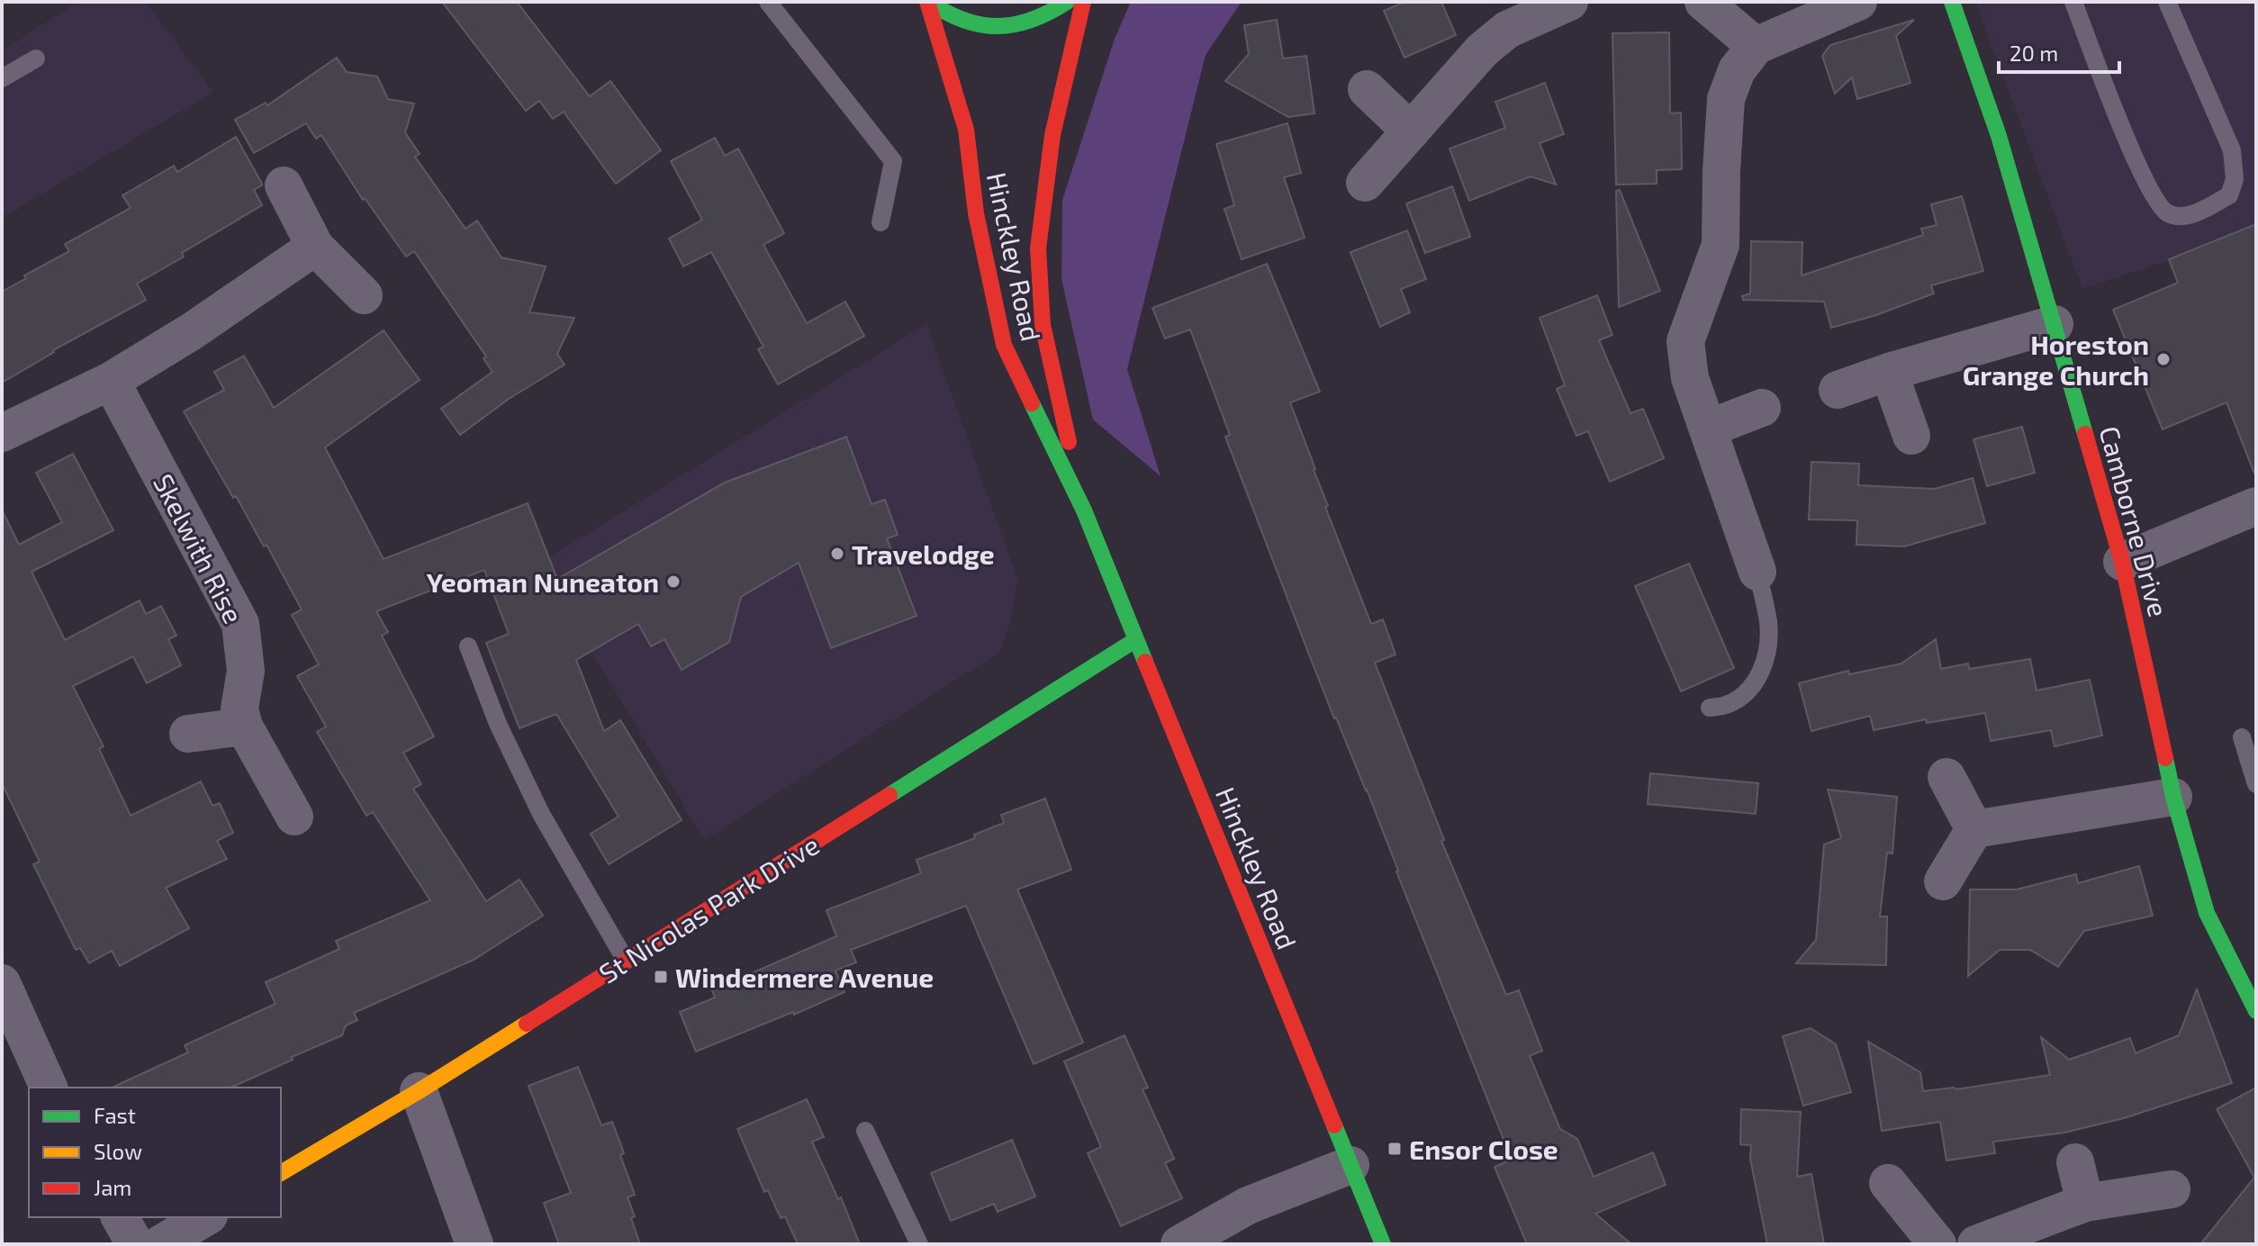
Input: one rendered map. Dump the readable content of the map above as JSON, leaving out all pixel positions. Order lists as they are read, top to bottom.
{
  "streets": {
    "street": [
      "Hinckley Road",
      "Camborne Drive",
      "Skelwith Rise",
      "St Nicolas Park Drive"
    ]
  },
  "crossings": [
    ["Hinckley Road", "St Nicolas Park Drive"]
  ],
  "places": {
    "other": ["Horeston Grange Church", "Travelodge", "Yeoman Nuneaton"],
    "transit": ["Windermere Avenue", "Ensor Close"]
  },
  "legend": ["Fast", "Slow", "Jam"],
  "scale_bar": "20 m"
}
